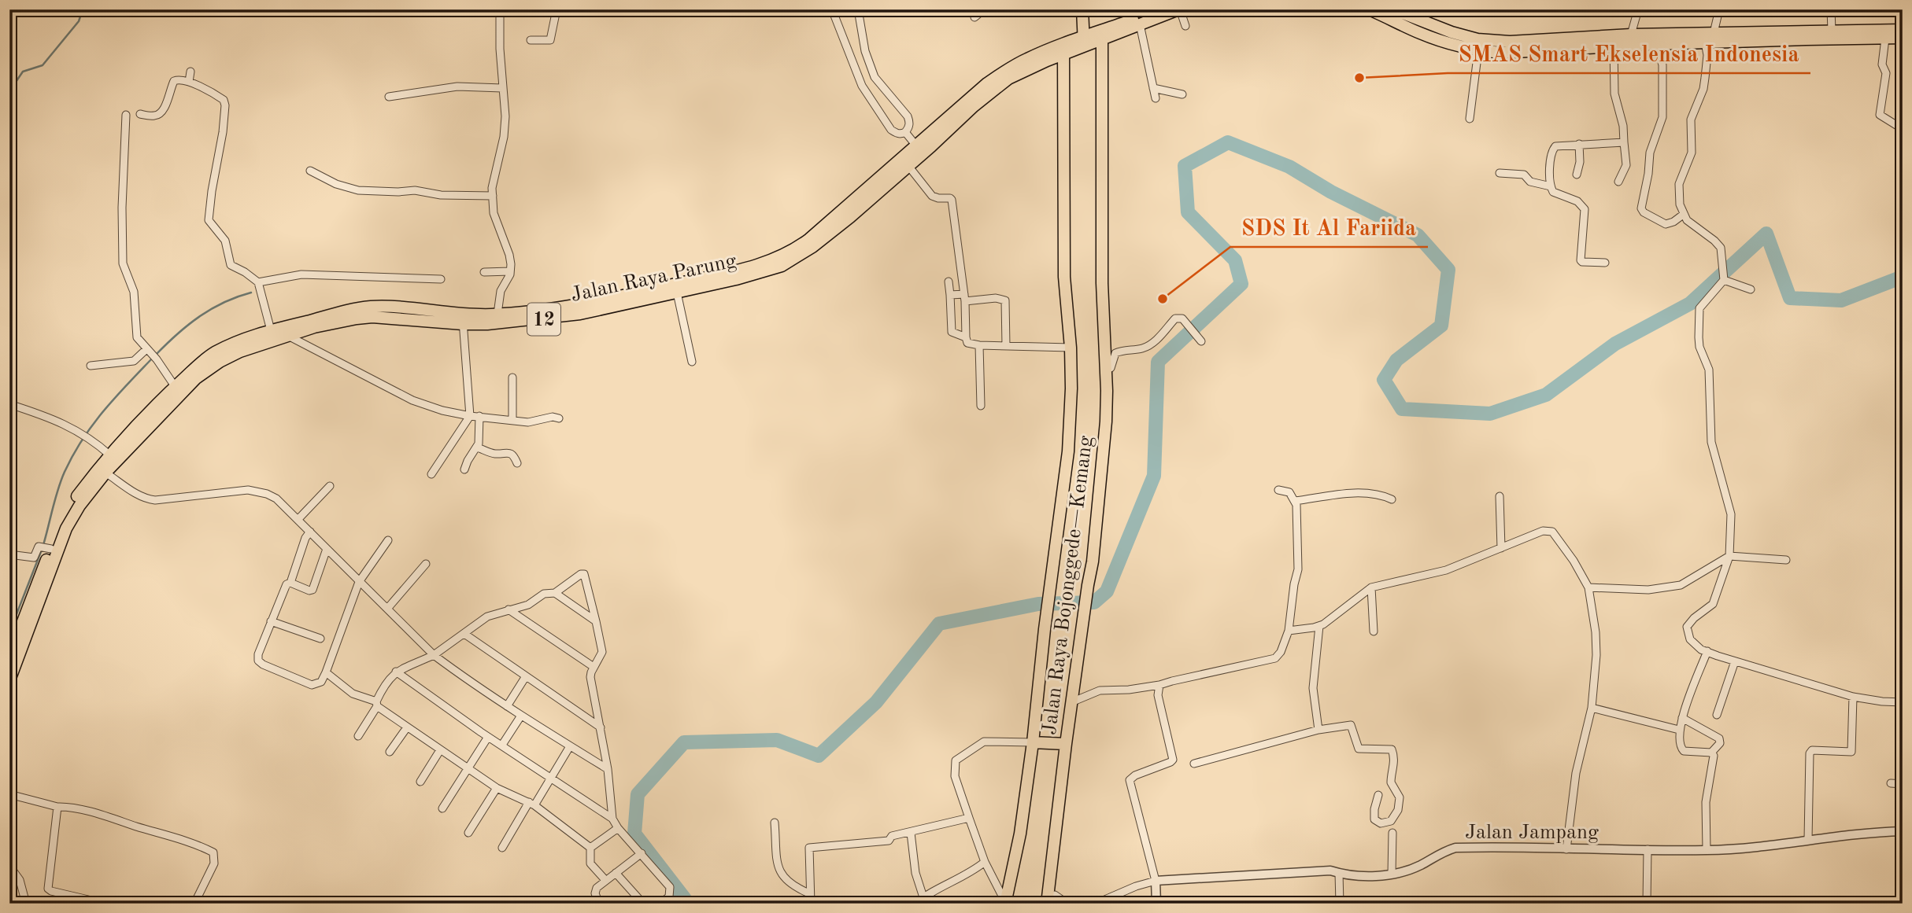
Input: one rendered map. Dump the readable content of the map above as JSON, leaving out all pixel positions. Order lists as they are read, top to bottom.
{
  "streets": {
    "main road": ["Jalan Raya Parung", "12", "Jalan Raya Bojonggede—Kemang"],
    "street": ["Jalan Jampang"]
  },
  "crossings": [
    ["Jalan Raya Parung", "Jalan Raya Bojonggede—Kemang"]
  ],
  "places": ["SMAS Smart Ekselensia Indonesia", "SDS It Al Fariida"]
}
